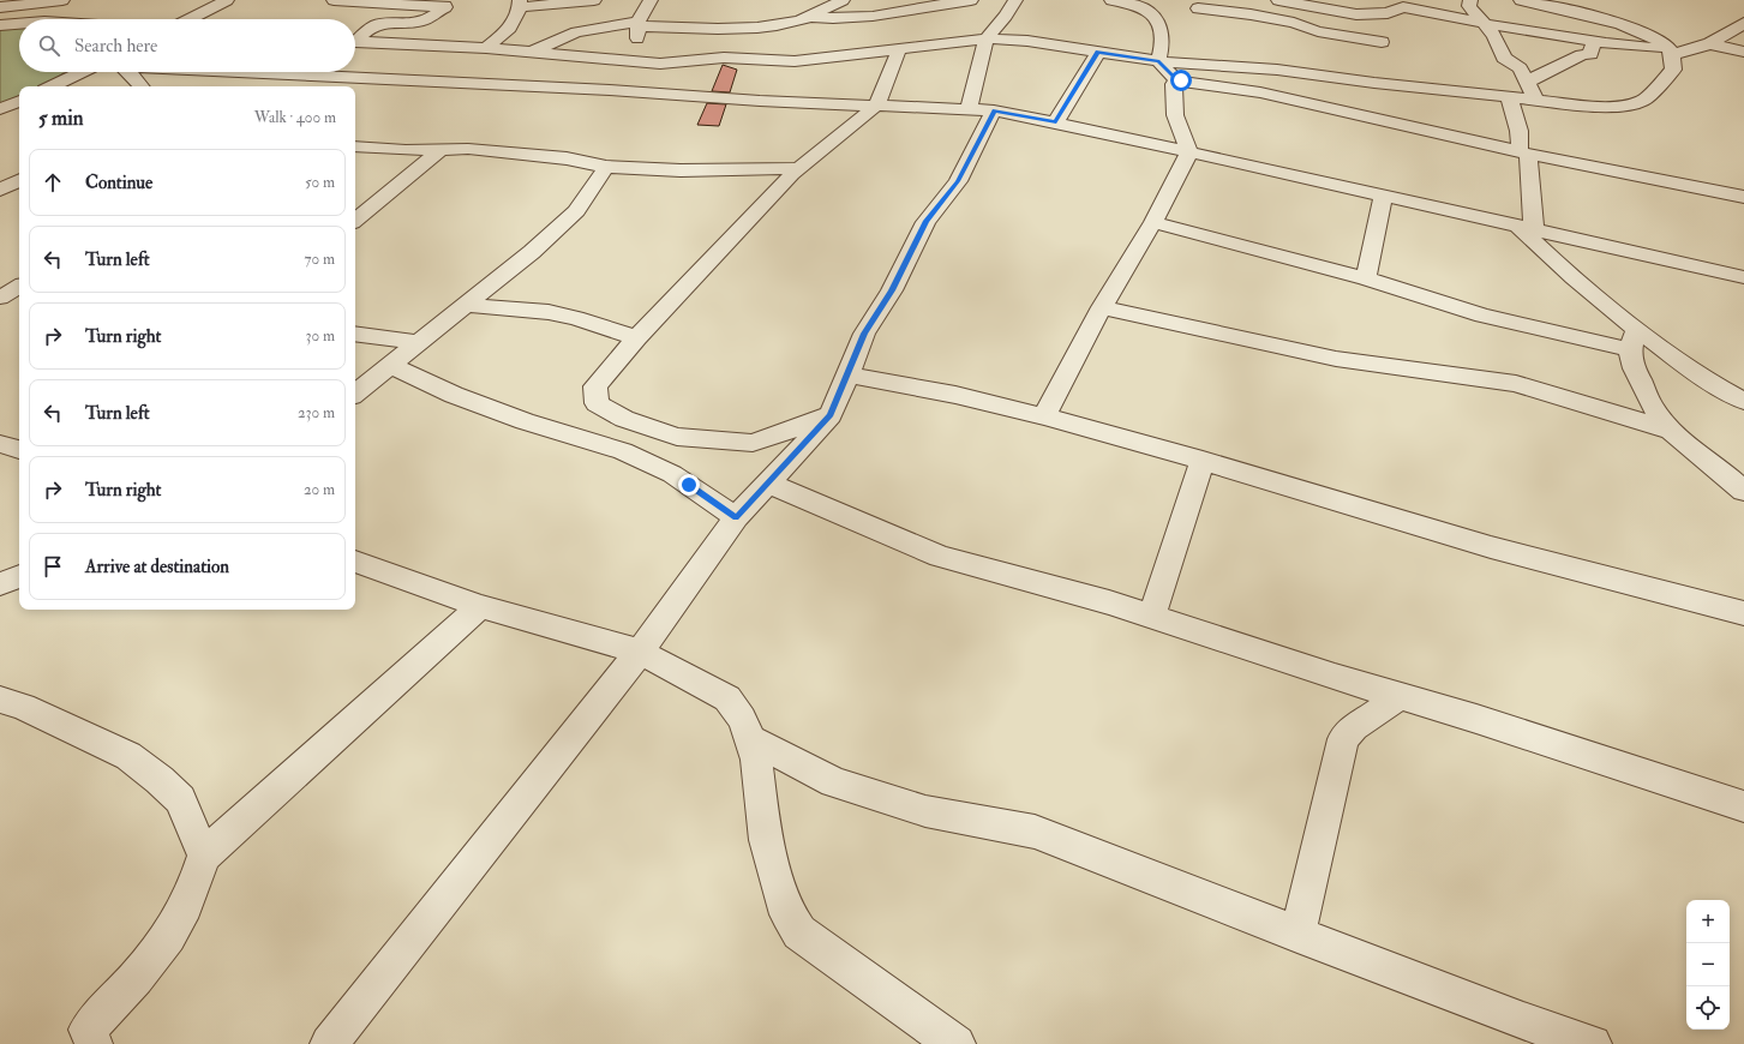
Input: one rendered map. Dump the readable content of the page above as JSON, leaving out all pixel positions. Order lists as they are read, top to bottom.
{
  "page": {
    "search": "Search here",
    "heading": ["5 min", "Walk · 400 m"],
    "list": [
      ["Continue", "50 m"],
      ["Turn left", "70 m"],
      ["Turn right", "30 m"],
      ["Turn left", "230 m"],
      ["Turn right", "20 m"],
      "Arrive at destination"
    ],
    "map_buttons": ["+", "−"]
  }
}
